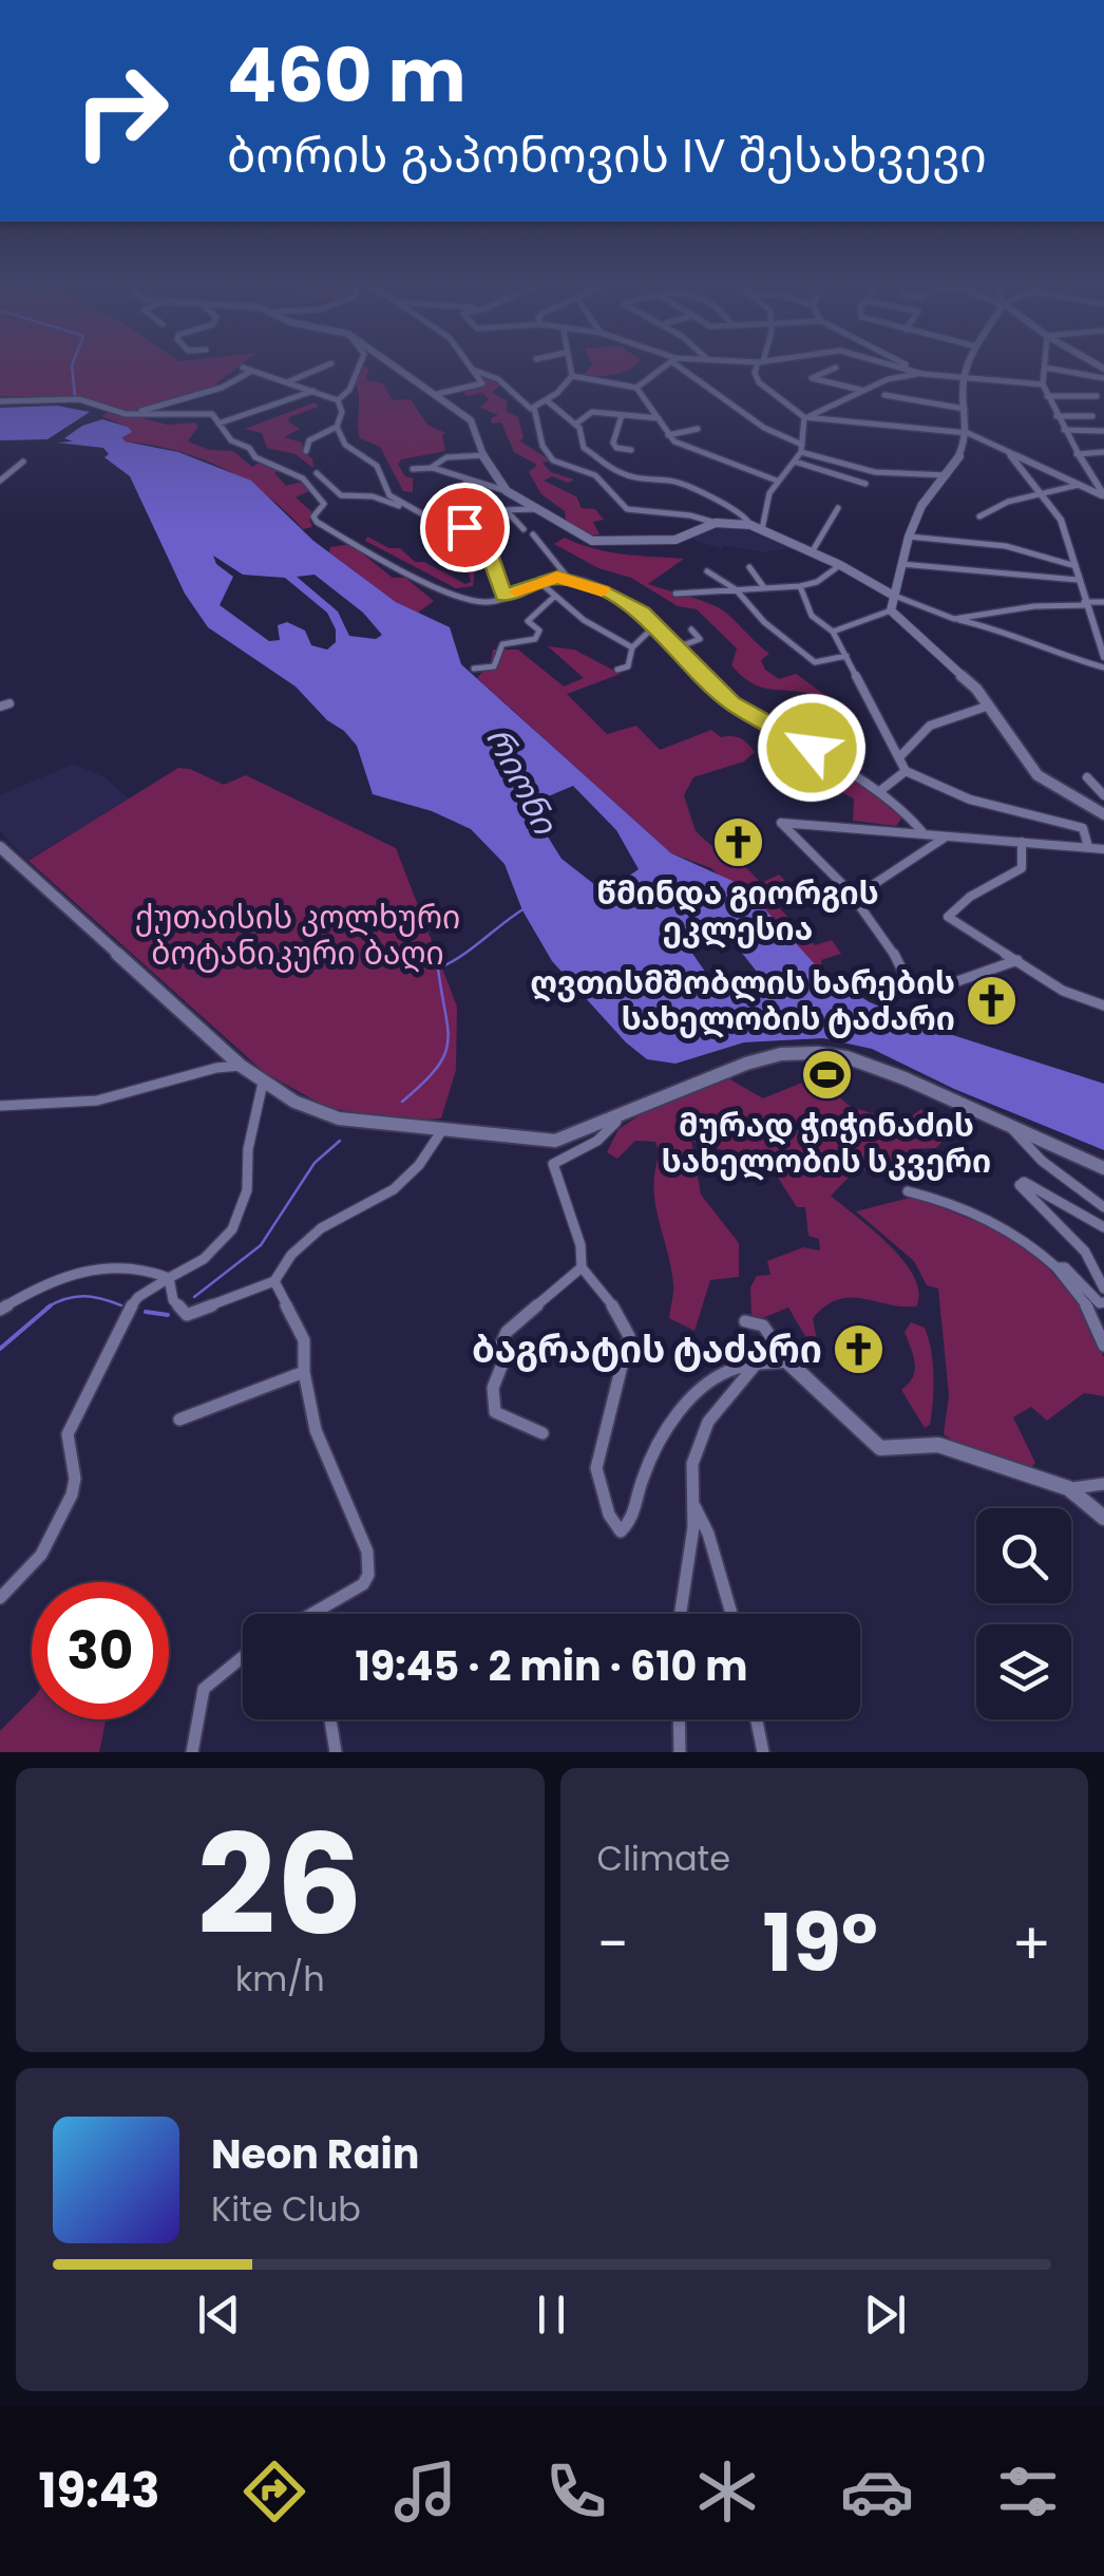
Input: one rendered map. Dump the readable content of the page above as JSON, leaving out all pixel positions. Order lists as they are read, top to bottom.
{
  "water": ["რიონი"],
  "parks": ["ქუთაისის კოლხური ბოტანიკური ბაღი"],
  "places": {
    "church": ["წმინდა გიორგის ეკლესია", "ღვთისმშობლის ხარების სახელობის ტაძარი", "ბაგრატის ტაძარი"],
    "sports": ["მურად ჭიჭინაძის სახელობის სკვერი"]
  },
  "page": {
    "turn": ["460 m", "ბორის გაპონოვის IV შესახვევი"],
    "limit": "30",
    "trip": "19:45 · 2 min · 610 m",
    "tile": [
      ["26", "km/h"],
      "Climate"
    ],
    "heat": ["−", "19°", "+"],
    "song": ["Neon Rain", "Kite Club"],
    "tabs": "19:43"
  }
}
